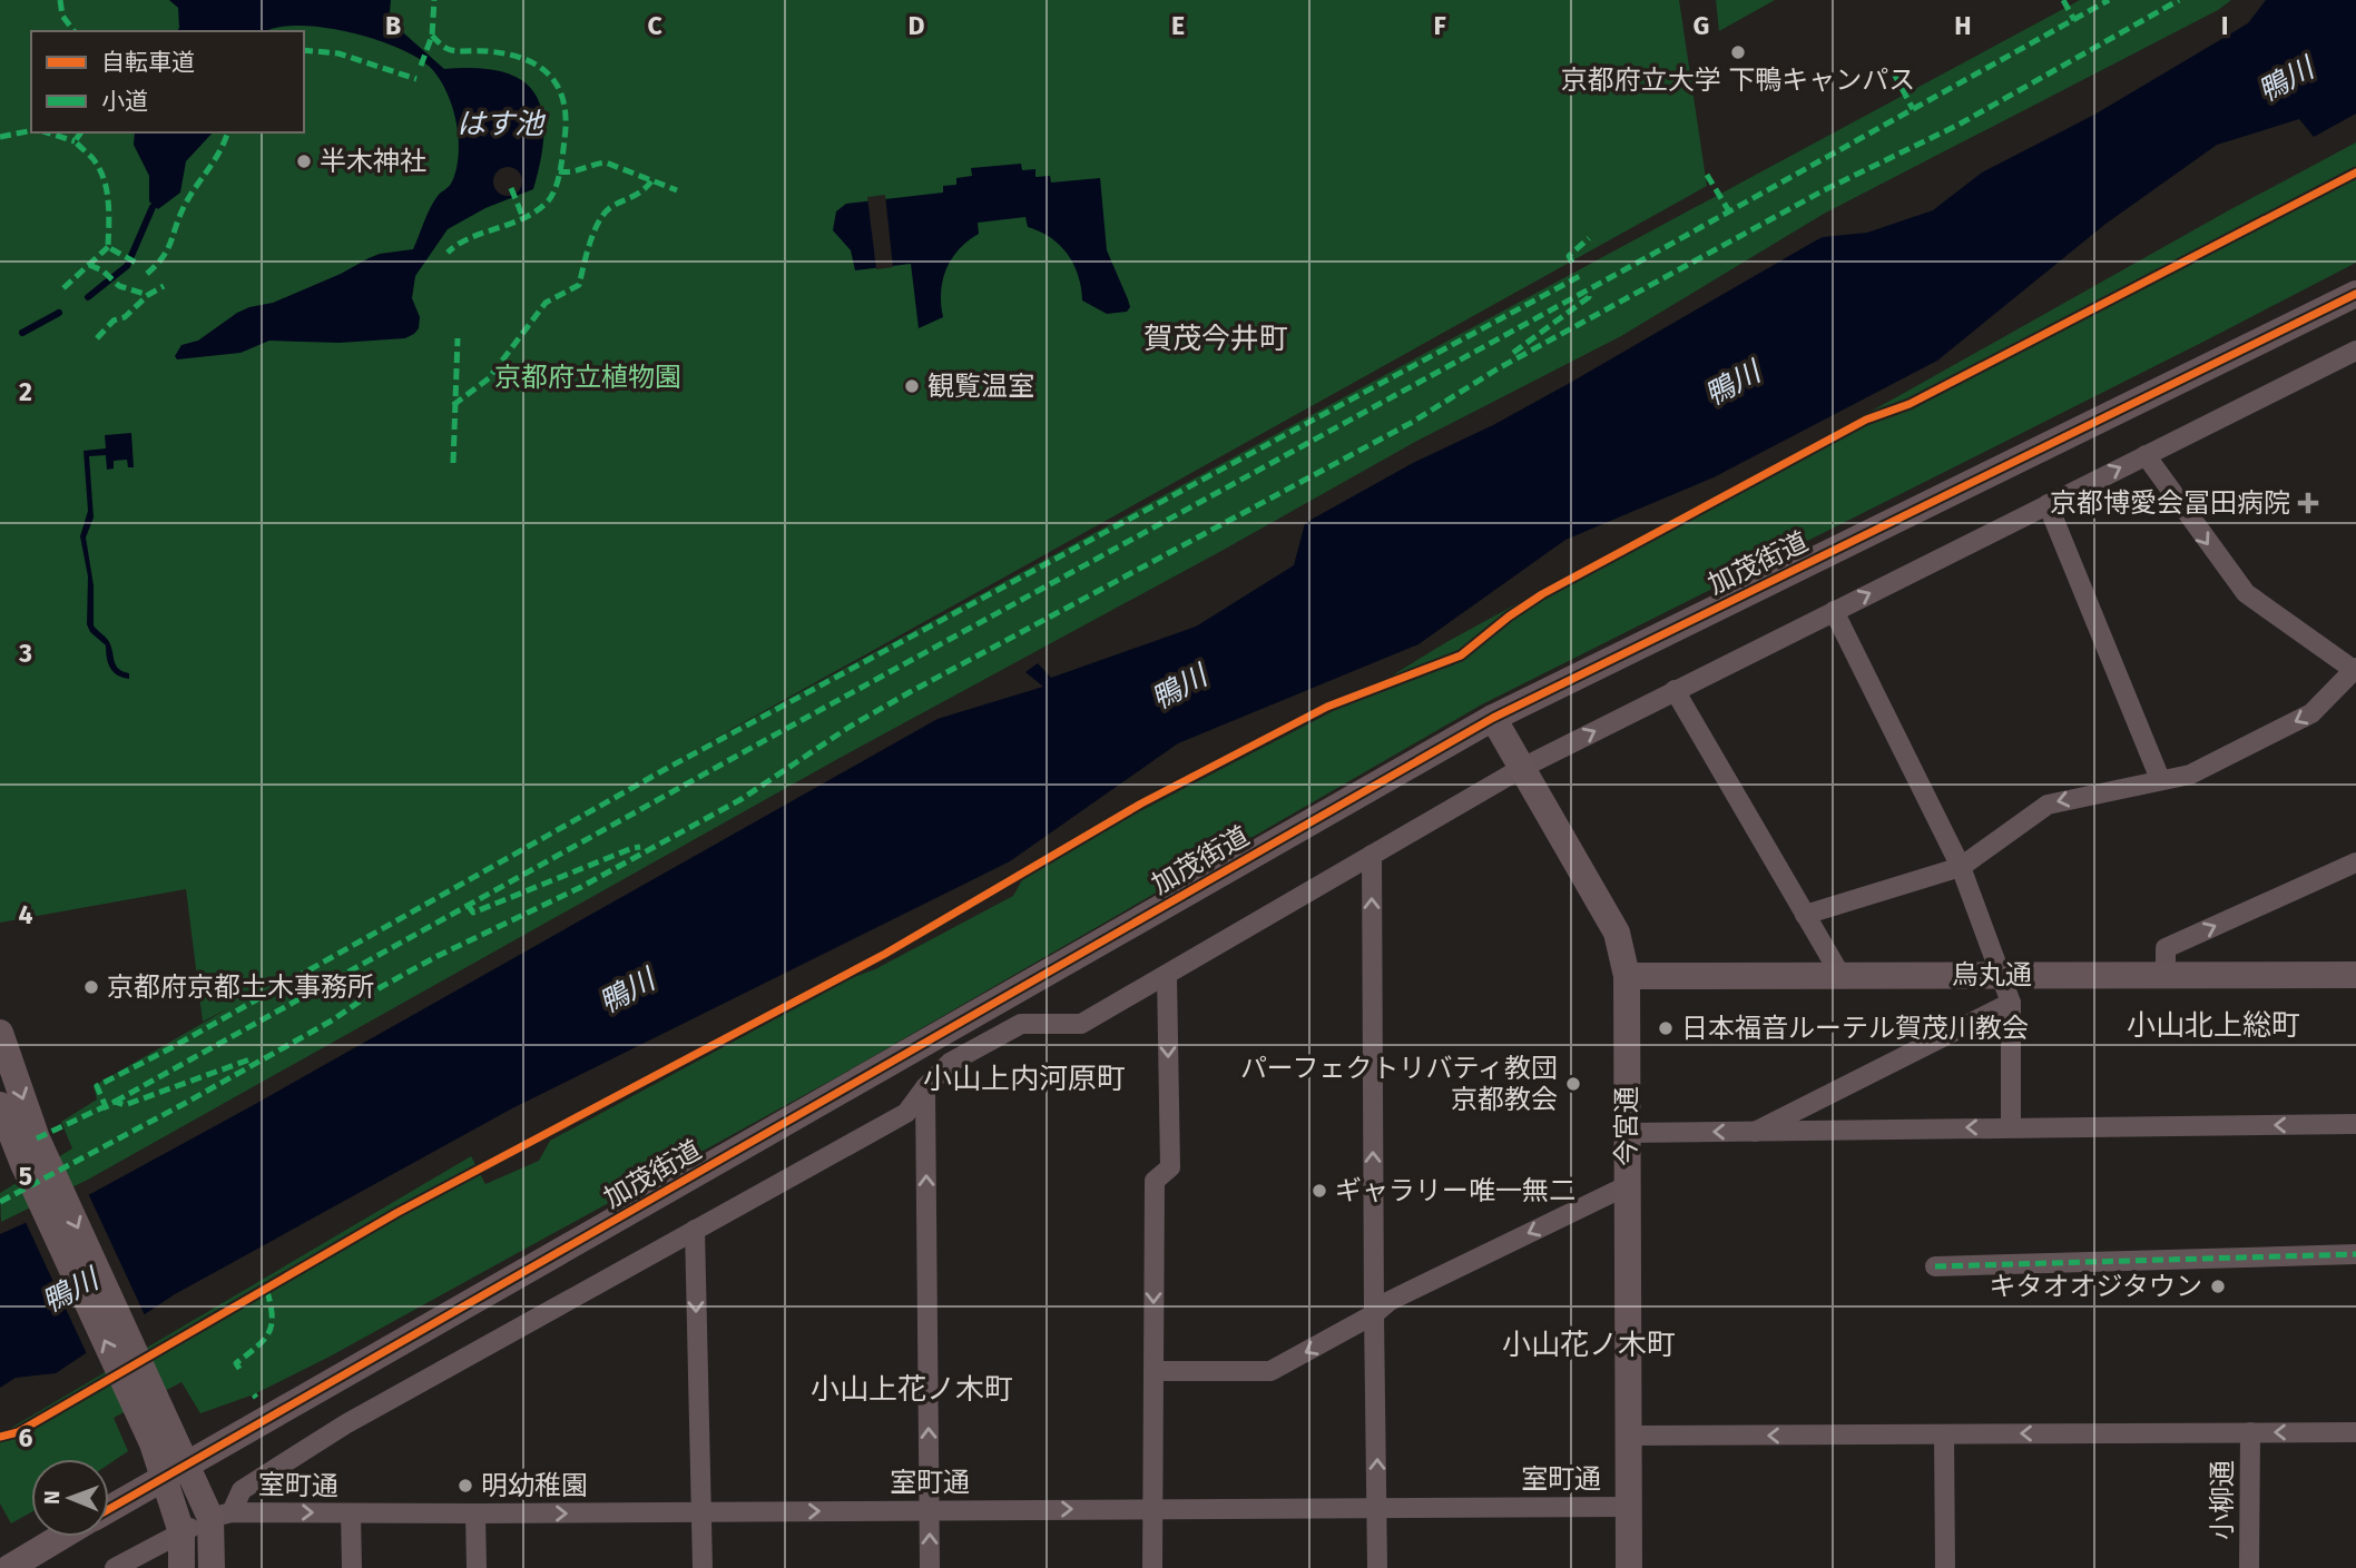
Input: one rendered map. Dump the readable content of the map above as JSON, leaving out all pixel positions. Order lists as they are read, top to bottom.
{
  "streets": {
    "street": [
      "加茂街道",
      "烏丸通",
      "今宮通",
      "室町通",
      "小柳通"
    ]
  },
  "crossings": [
    ["加茂街道", "今宮通"],
    ["烏丸通", "今宮通"],
    ["今宮通", "室町通"]
  ],
  "one_way": ["室町通"],
  "districts": [
    "賀茂今井町",
    "小山北上総町",
    "小山上内河原町",
    "小山花ノ木町",
    "小山上花ノ木町"
  ],
  "water": ["鴨川", "はす池"],
  "parks": ["京都府立植物園"],
  "places": {
    "other": [
      "京都府立大学 下鴨キャンパス",
      "半木神社",
      "観覧温室",
      "京都府京都土木事務所",
      "日本福音ルーテル賀茂川教会",
      "パーフェクトリバティ教団 京都教会",
      "ギャラリー唯一無二",
      "キタオオジタウン",
      "明幼稚園"
    ],
    "health": ["京都博愛会冨田病院"]
  },
  "legend": ["自転車道", "小道"],
  "north": "left",
  "grid": {
    "columns": [
      "B",
      "C",
      "D",
      "E",
      "F",
      "G",
      "H",
      "I"
    ],
    "rows": [
      "2",
      "3",
      "4",
      "5",
      "6"
    ]
  }
}
